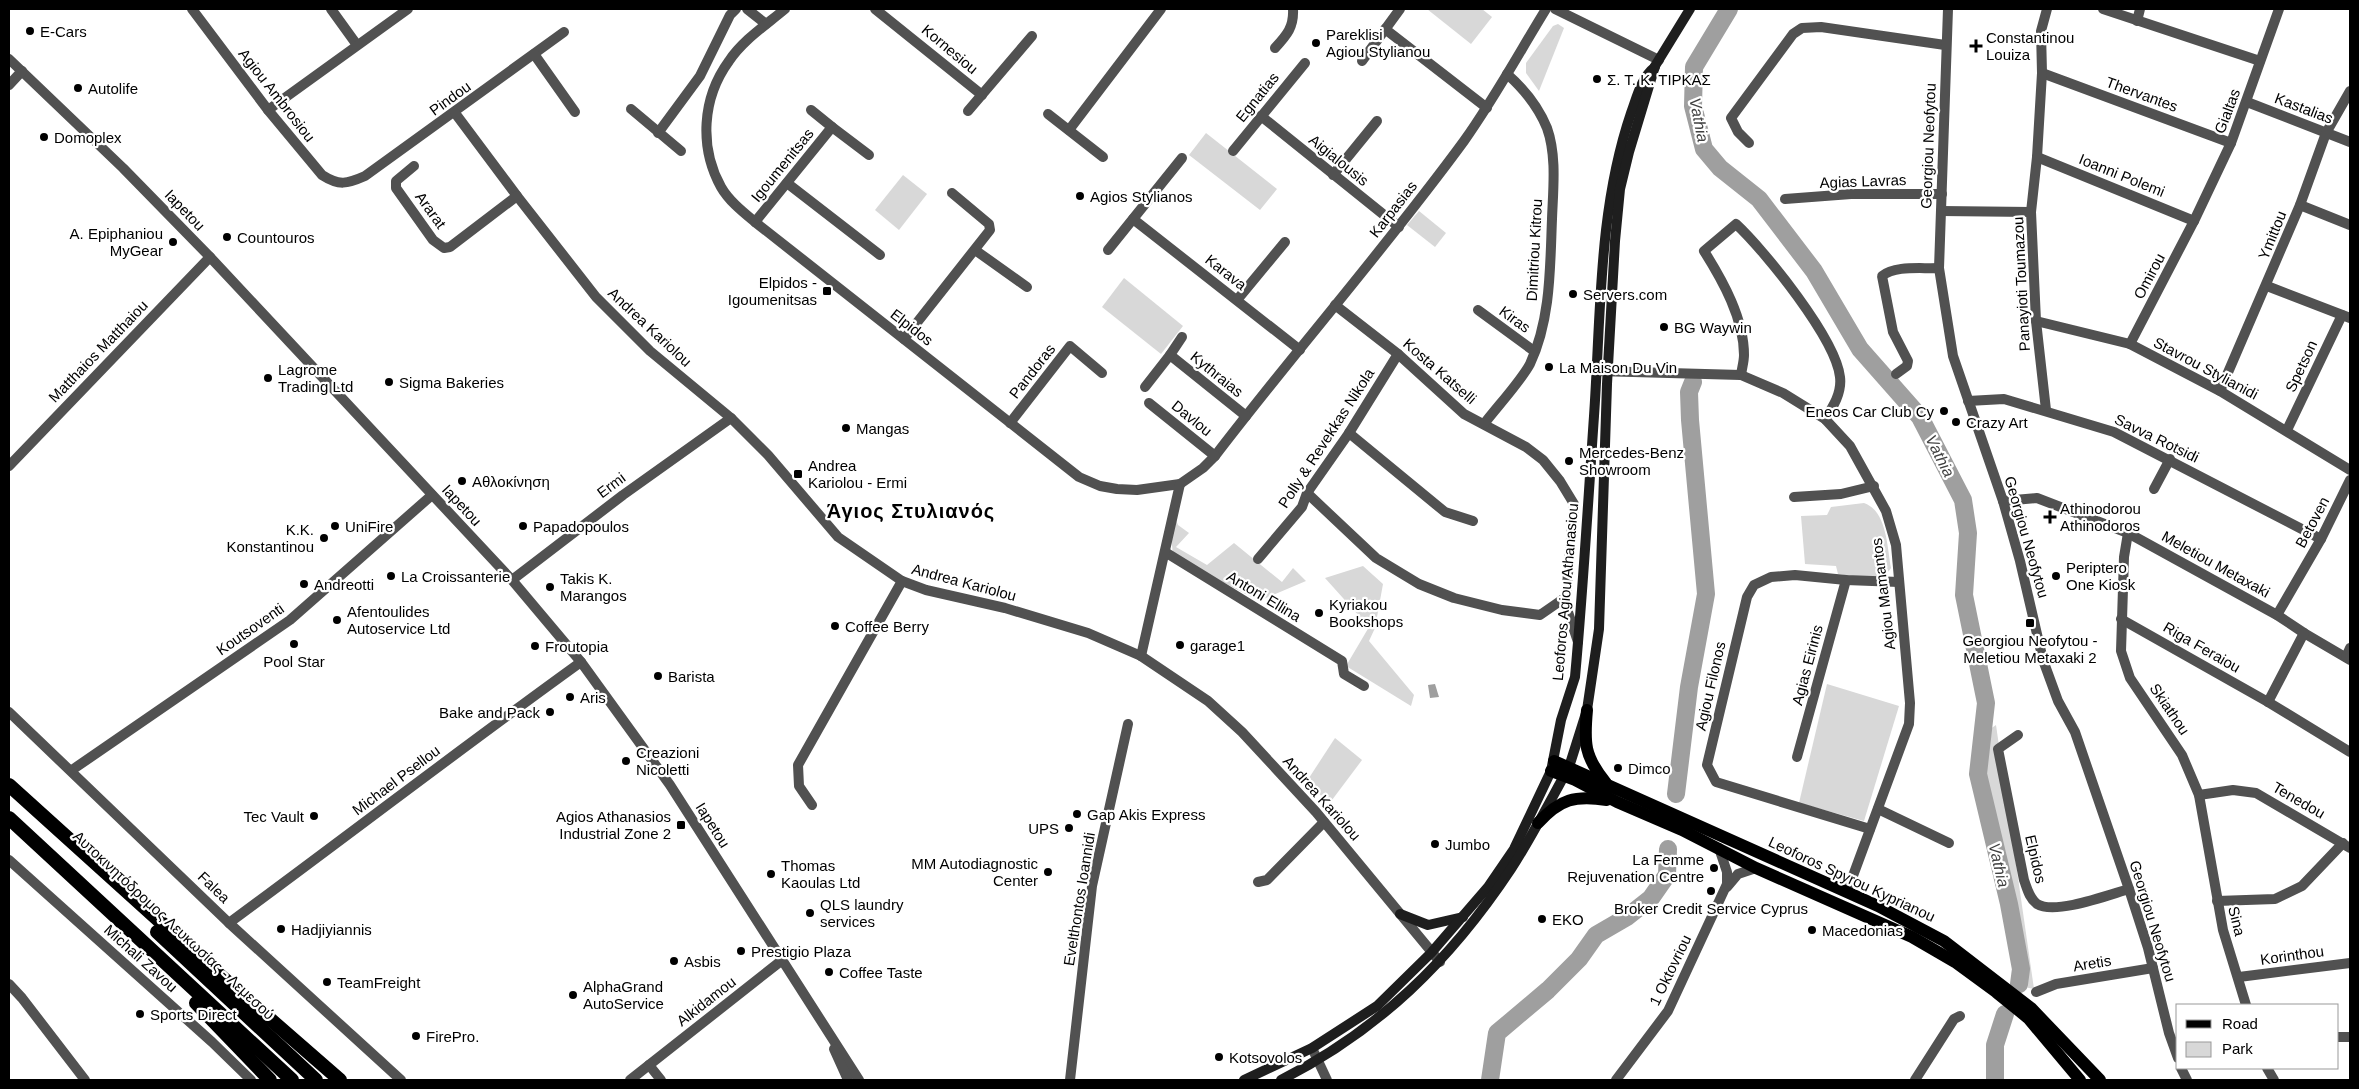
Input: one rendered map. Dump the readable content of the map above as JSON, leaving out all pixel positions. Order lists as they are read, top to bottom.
{
  "streets": {
    "highway": ["Αυτοκινητόδρομος Λευκωσίας - Λεμεσού"],
    "main road": ["Leoforos Agiou Athanasiou", "Leoforos Spyrou Kyprianou"],
    "street": [
      "Kornesiou",
      "Thervantes",
      "Agiou Ambrosiou",
      "Egnatias",
      "Pindou",
      "Kastalias",
      "Gialtas",
      "Georgiou Neofytou",
      "Aigialousis",
      "Igoumenitsas",
      "Ioanni Polemi",
      "Agias Lavras",
      "Karpasias",
      "Iapetou",
      "Ararat",
      "Ymittou",
      "Dimitriou Kitrou",
      "Karava",
      "Omirou",
      "Panayioti Toumazou",
      "Kiras",
      "Andrea Kariolou",
      "Elpidos",
      "Matthaios Matthaiou",
      "Spetson",
      "Stavrou Stylianidi",
      "Pandoras",
      "Kosta Katselli",
      "Kythraias",
      "Davlou",
      "Polly & Revekkas Nikola",
      "Savva Rotsidi",
      "Ermi",
      "Betoven",
      "Meletiou Metaxaki",
      "Agiou Mamantos",
      "Antoni Ellina",
      "Koutsoventi",
      "Riga Feraiou",
      "Agias Eirinis",
      "Agiou Filonos",
      "Skiathou",
      "Michael Psellou",
      "Tenedou",
      "Falea",
      "Evelthontos Ioannidi",
      "Sina",
      "Korinthou",
      "Michali Zavou",
      "Aretis",
      "1 Oktovriou",
      "Alkidamou"
    ]
  },
  "crossings": [
    ["Thervantes", "Gialtas"],
    ["Thervantes", "Panayioti Toumazou"],
    ["Agiou Ambrosiou", "Pindou"],
    ["Egnatias", "Aigialousis"],
    ["Pindou", "Andrea Kariolou"],
    ["Kastalias", "Gialtas"],
    ["Kastalias", "Ymittou"],
    ["Gialtas", "Ioanni Polemi"],
    ["Gialtas", "Omirou"],
    ["Georgiou Neofytou", "Agias Lavras"],
    ["Georgiou Neofytou", "Elpidos"],
    ["Georgiou Neofytou", "Savva Rotsidi"],
    ["Georgiou Neofytou", "Meletiou Metaxaki"],
    ["Georgiou Neofytou", "Aretis"],
    ["Aigialousis", "Karpasias"],
    ["Igoumenitsas", "Elpidos"],
    ["Ioanni Polemi", "Omirou"],
    ["Ioanni Polemi", "Panayioti Toumazou"],
    ["Karpasias", "Dimitriou Kitrou"],
    ["Karpasias", "Karava"],
    ["Karpasias", "Elpidos"],
    ["Karpasias", "Kosta Katselli"],
    ["Karpasias", "Kythraias"],
    ["Iapetou", "Matthaios Matthaiou"],
    ["Iapetou", "Ermi"],
    ["Iapetou", "Koutsoventi"],
    ["Iapetou", "Michael Psellou"],
    ["Iapetou", "Alkidamou"],
    ["Ararat", "Andrea Kariolou"],
    ["Ymittou", "Stavrou Stylianidi"],
    ["Dimitriou Kitrou", "Kiras"],
    ["Dimitriou Kitrou", "Kosta Katselli"],
    ["Omirou", "Stavrou Stylianidi"],
    ["Panayioti Toumazou", "Stavrou Stylianidi"],
    ["Panayioti Toumazou", "Savva Rotsidi"],
    ["Andrea Kariolou", "Ermi"],
    ["Andrea Kariolou", "Leoforos Agiou Athanasiou"],
    ["Elpidos", "Pandoras"],
    ["Elpidos", "Kythraias"],
    ["Elpidos", "Davlou"],
    ["Spetson", "Stavrou Stylianidi"],
    ["Kosta Katselli", "Polly & Revekkas Nikola"],
    ["Kosta Katselli", "Leoforos Agiou Athanasiou"],
    ["Savva Rotsidi", "Betoven"],
    ["Betoven", "Meletiou Metaxaki"],
    ["Meletiou Metaxaki", "Skiathou"],
    ["Leoforos Agiou Athanasiou", "Agiou Mamantos"],
    ["Leoforos Agiou Athanasiou", "Leoforos Spyrou Kyprianou"],
    ["Agiou Mamantos", "Agiou Filonos"],
    ["Agiou Mamantos", "Leoforos Spyrou Kyprianou"],
    ["Koutsoventi", "Falea"],
    ["Riga Feraiou", "Skiathou"],
    ["Agias Eirinis", "Agiou Filonos"],
    ["Skiathou", "Tenedou"],
    ["Skiathou", "Sina"],
    ["Michael Psellou", "Falea"],
    ["Leoforos Spyrou Kyprianou", "1 Oktovriou"],
    ["Sina", "Korinthou"]
  ],
  "districts": ["Άγιος Στυλιανός"],
  "water": ["Vathia"],
  "places": {
    "other": [
      "E-Cars",
      "Pareklisi Agiou Stylianou",
      "Σ. Τ. Κ. ΤΙΡΚΑΣ",
      "Autolife",
      "Domoplex",
      "Agios Stylianos",
      "Countouros",
      "A. Epiphaniou MyGear",
      "Servers.com",
      "BG Waywin",
      "La Maison Du Vin",
      "Lagrome Trading Ltd",
      "Sigma Bakeries",
      "Eneos Car Club Cy",
      "Crazy Art",
      "Mangas",
      "Mercedes-Benz Showroom",
      "Αθλοκίνηση",
      "UniFire",
      "Papadopoulos",
      "K.K. Konstantinou",
      "La Croissanterie",
      "Periptero One Kiosk",
      "Andreotti",
      "Takis K. Marangos",
      "Kyriakou Bookshops",
      "Afentoulides Autoservice Ltd",
      "Coffee Berry",
      "Pool Star",
      "garage1",
      "Froutopia",
      "Barista",
      "Aris",
      "Bake and Pack",
      "Creazioni Nicoletti",
      "Dimco",
      "Gap Akis Express",
      "Tec Vault",
      "UPS",
      "Jumbo",
      "La Femme Rejuvenation Centre",
      "MM Autodiagnostic Center",
      "Thomas Kaoulas Ltd",
      "Broker Credit Service Cyprus",
      "QLS laundry services",
      "EKO",
      "Hadjiyiannis",
      "Macedonias",
      "Prestigio Plaza",
      "Asbis",
      "Coffee Taste",
      "TeamFreight",
      "AlphaGrand AutoService",
      "Sports Direct",
      "FirePro.",
      "Kotsovolos"
    ],
    "health": ["Constantinou Louiza", "Athinodorou Athinodoros"],
    "transit": [
      "Elpidos - Igoumenitsas",
      "Andrea Kariolou - Ermi",
      "Georgiou Neofytou - Meletiou Metaxaki 2",
      "Agios Athanasios Industrial Zone 2"
    ]
  },
  "legend": ["Road", "Park"]
}
